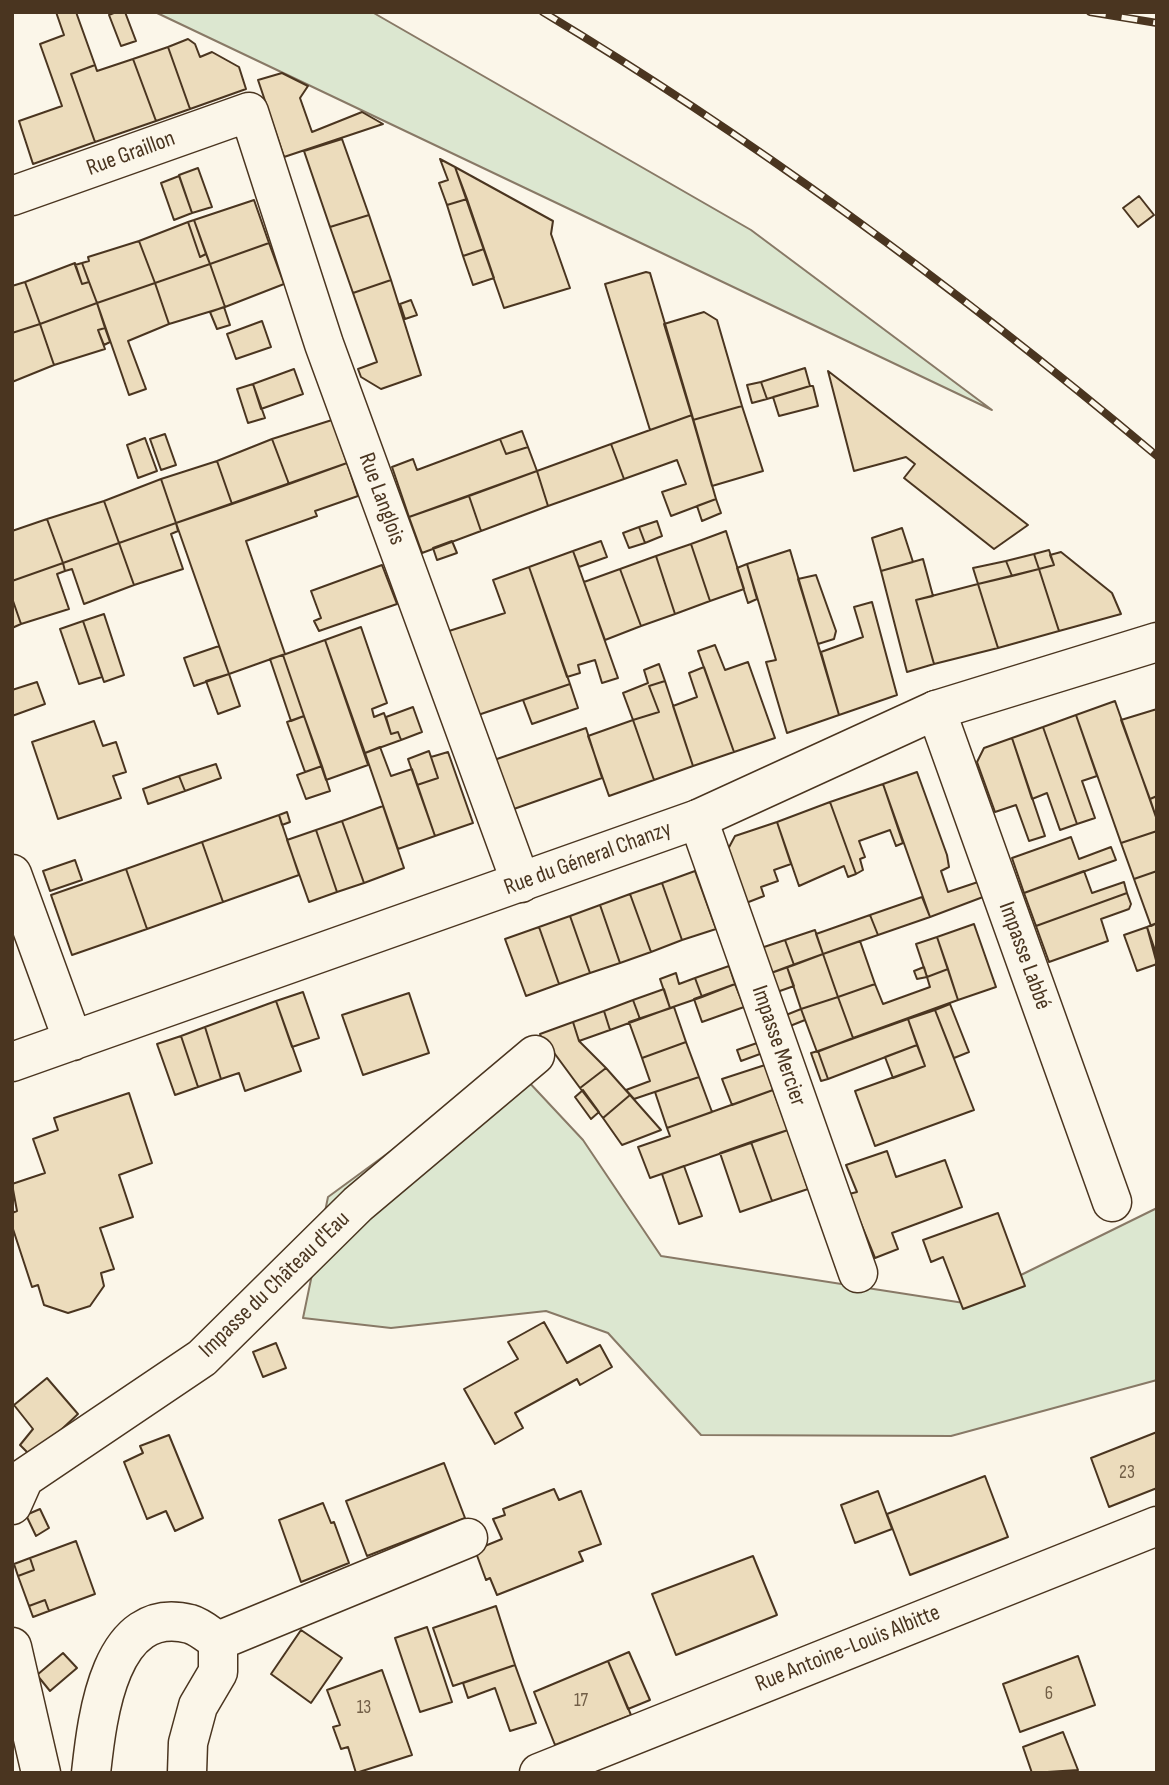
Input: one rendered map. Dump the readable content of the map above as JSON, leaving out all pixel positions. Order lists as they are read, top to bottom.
{
  "streets": {
    "street": [
      "Rue Graillon",
      "Rue Langlois",
      "Rue du Géneral Chanzy",
      "Impasse Labbé",
      "Impasse Mercier",
      "Impasse du Château d'Eau",
      "Rue Antoine-Louis Albitte"
    ]
  },
  "crossings": [
    ["Rue Graillon", "Rue Langlois"],
    ["Rue Langlois", "Rue du Géneral Chanzy"],
    ["Rue du Géneral Chanzy", "Impasse Labbé"],
    ["Rue du Géneral Chanzy", "Impasse Mercier"]
  ],
  "house_numbers": [
    "23",
    "6",
    "17",
    "13"
  ]
}
